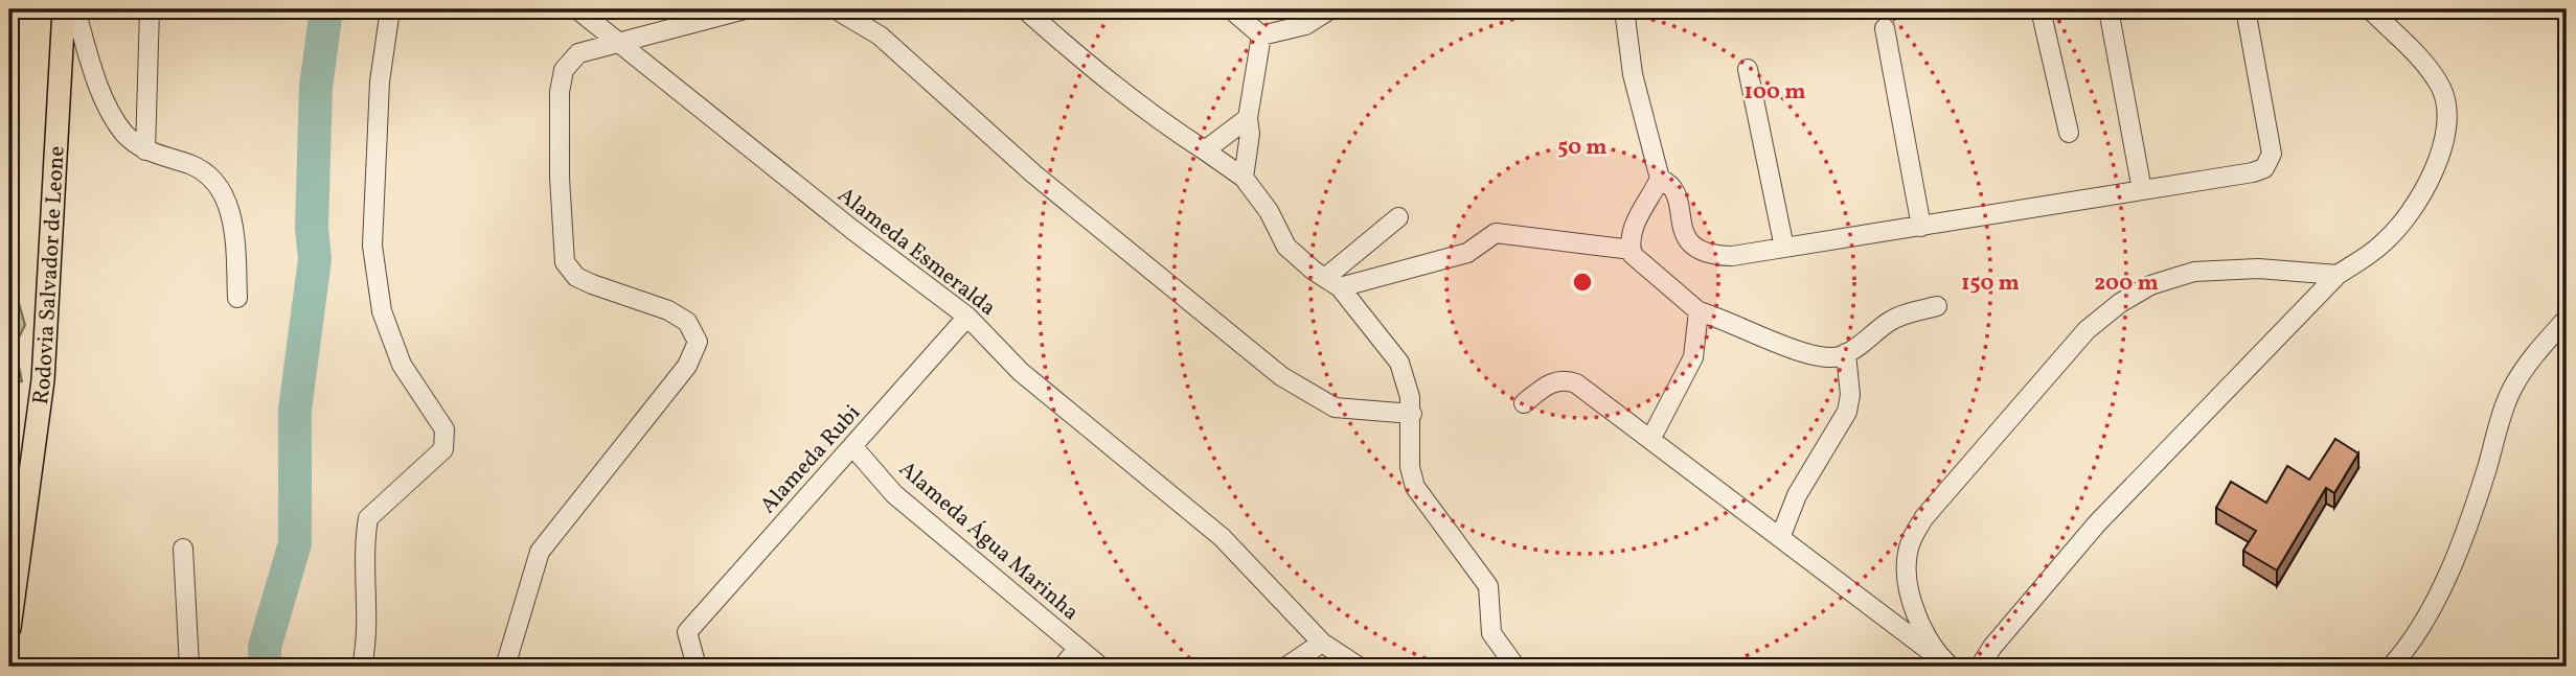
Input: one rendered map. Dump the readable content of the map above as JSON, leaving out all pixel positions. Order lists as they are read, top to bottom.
{
  "streets": {
    "main road": ["Rodovia Salvador de Leone"],
    "street": ["Alameda Esmeralda", "Alameda Rubi", "Alameda Água Marinha"]
  },
  "crossings": [
    ["Alameda Esmeralda", "Alameda Rubi"],
    ["Alameda Rubi", "Alameda Água Marinha"]
  ],
  "rings": [
    "100 m",
    "50 m",
    "150 m",
    "200 m"
  ]
}
